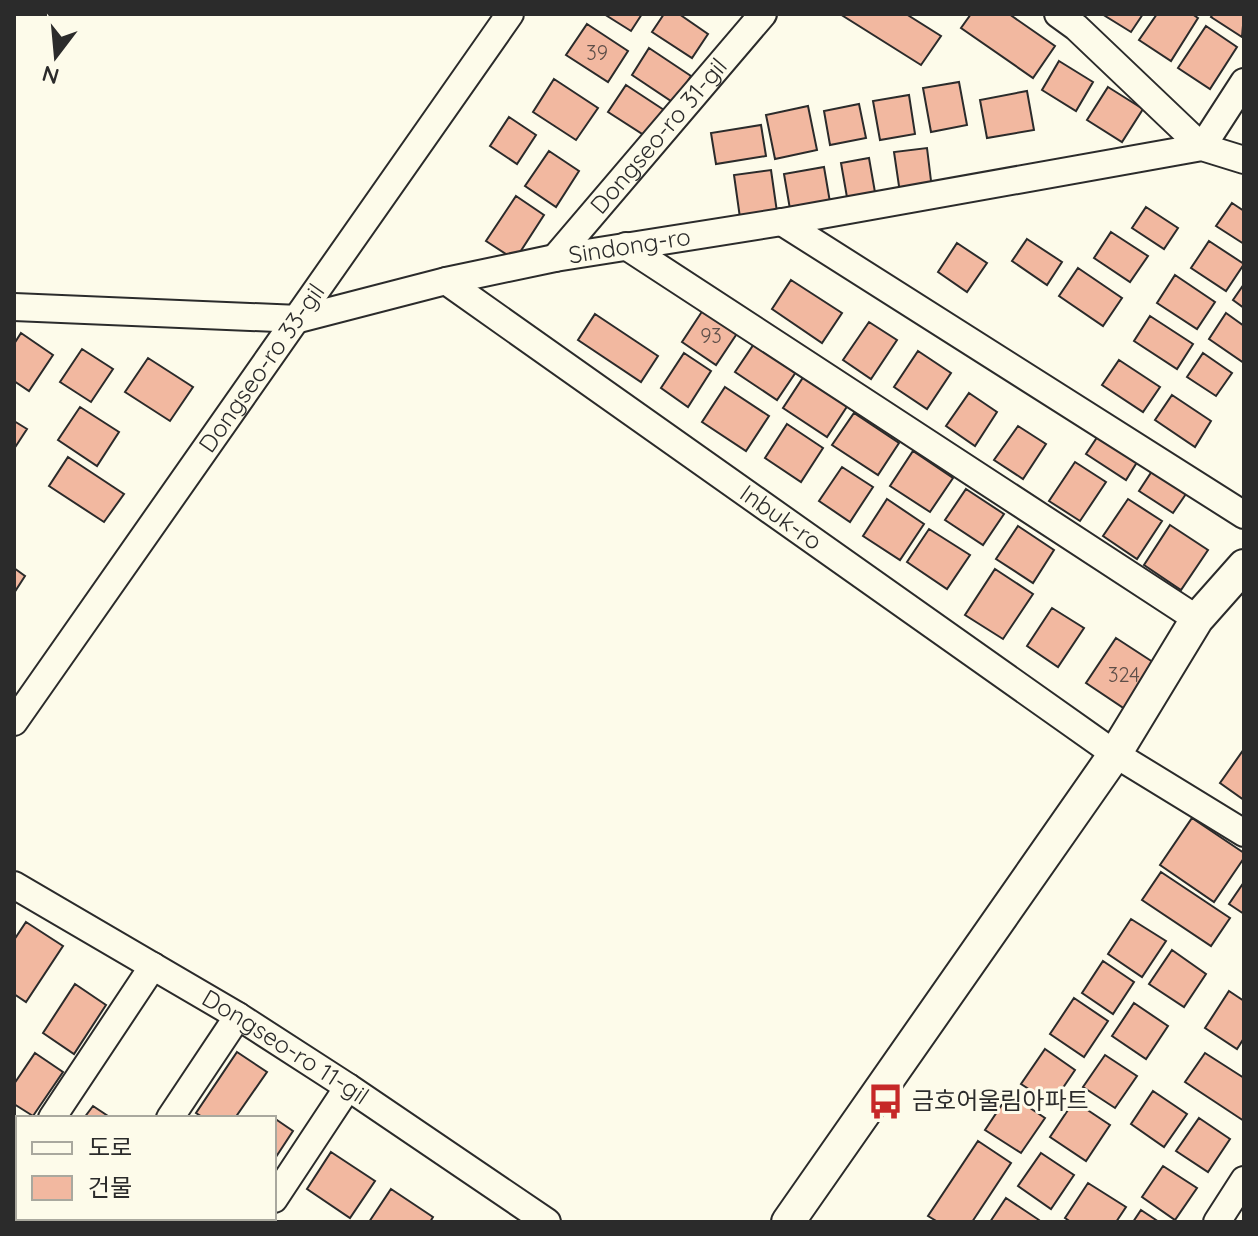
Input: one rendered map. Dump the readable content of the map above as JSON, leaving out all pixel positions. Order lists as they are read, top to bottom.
{
  "streets": {
    "street": [
      "Dongseo-ro 31-gil",
      "Sindong-ro",
      "Dongseo-ro 33-gil",
      "Inbuk-ro",
      "Dongseo-ro 11-gil"
    ]
  },
  "crossings": [
    ["Dongseo-ro 31-gil", "Sindong-ro"],
    ["Sindong-ro", "Dongseo-ro 33-gil"],
    ["Sindong-ro", "Inbuk-ro"]
  ],
  "places": {
    "bus stop": ["금호어울림아파트"]
  },
  "house_numbers": ["39", "93", "324"],
  "legend": ["도로", "건물"],
  "north": "bottom"
}
